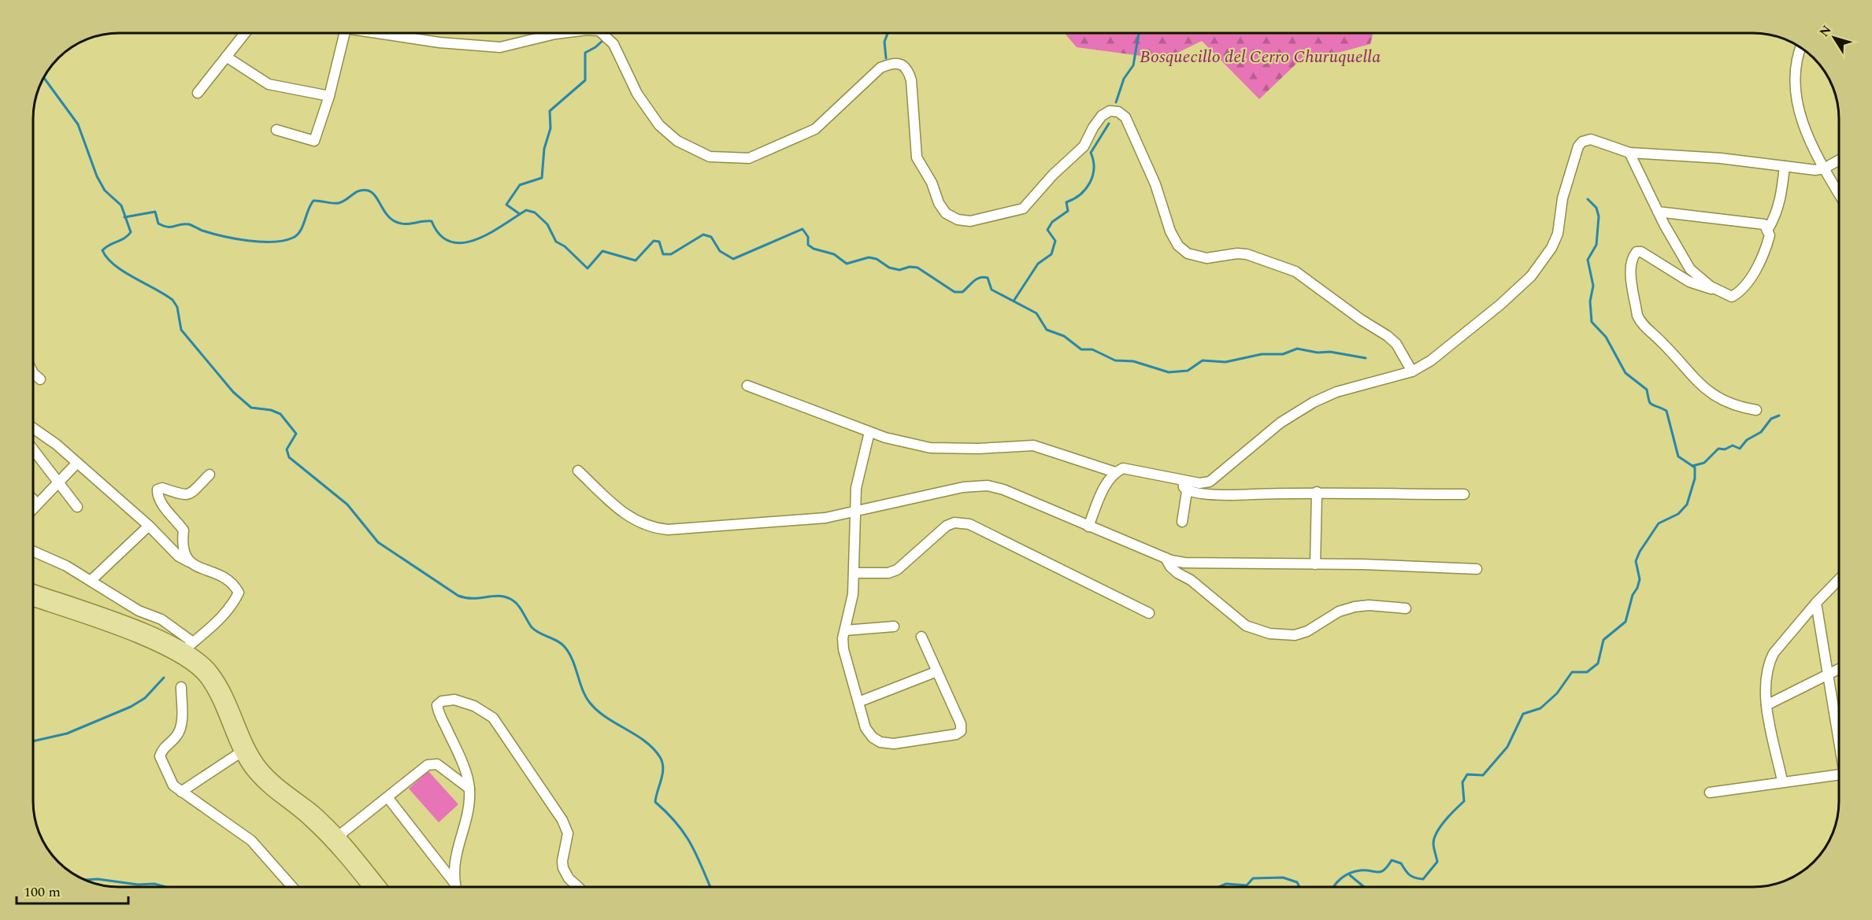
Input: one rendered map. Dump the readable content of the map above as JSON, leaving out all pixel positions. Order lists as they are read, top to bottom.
{
  "parks": ["Bosquecillo del Cerro Churuquella"],
  "scale_bar": "100 m",
  "north": "top left"
}
